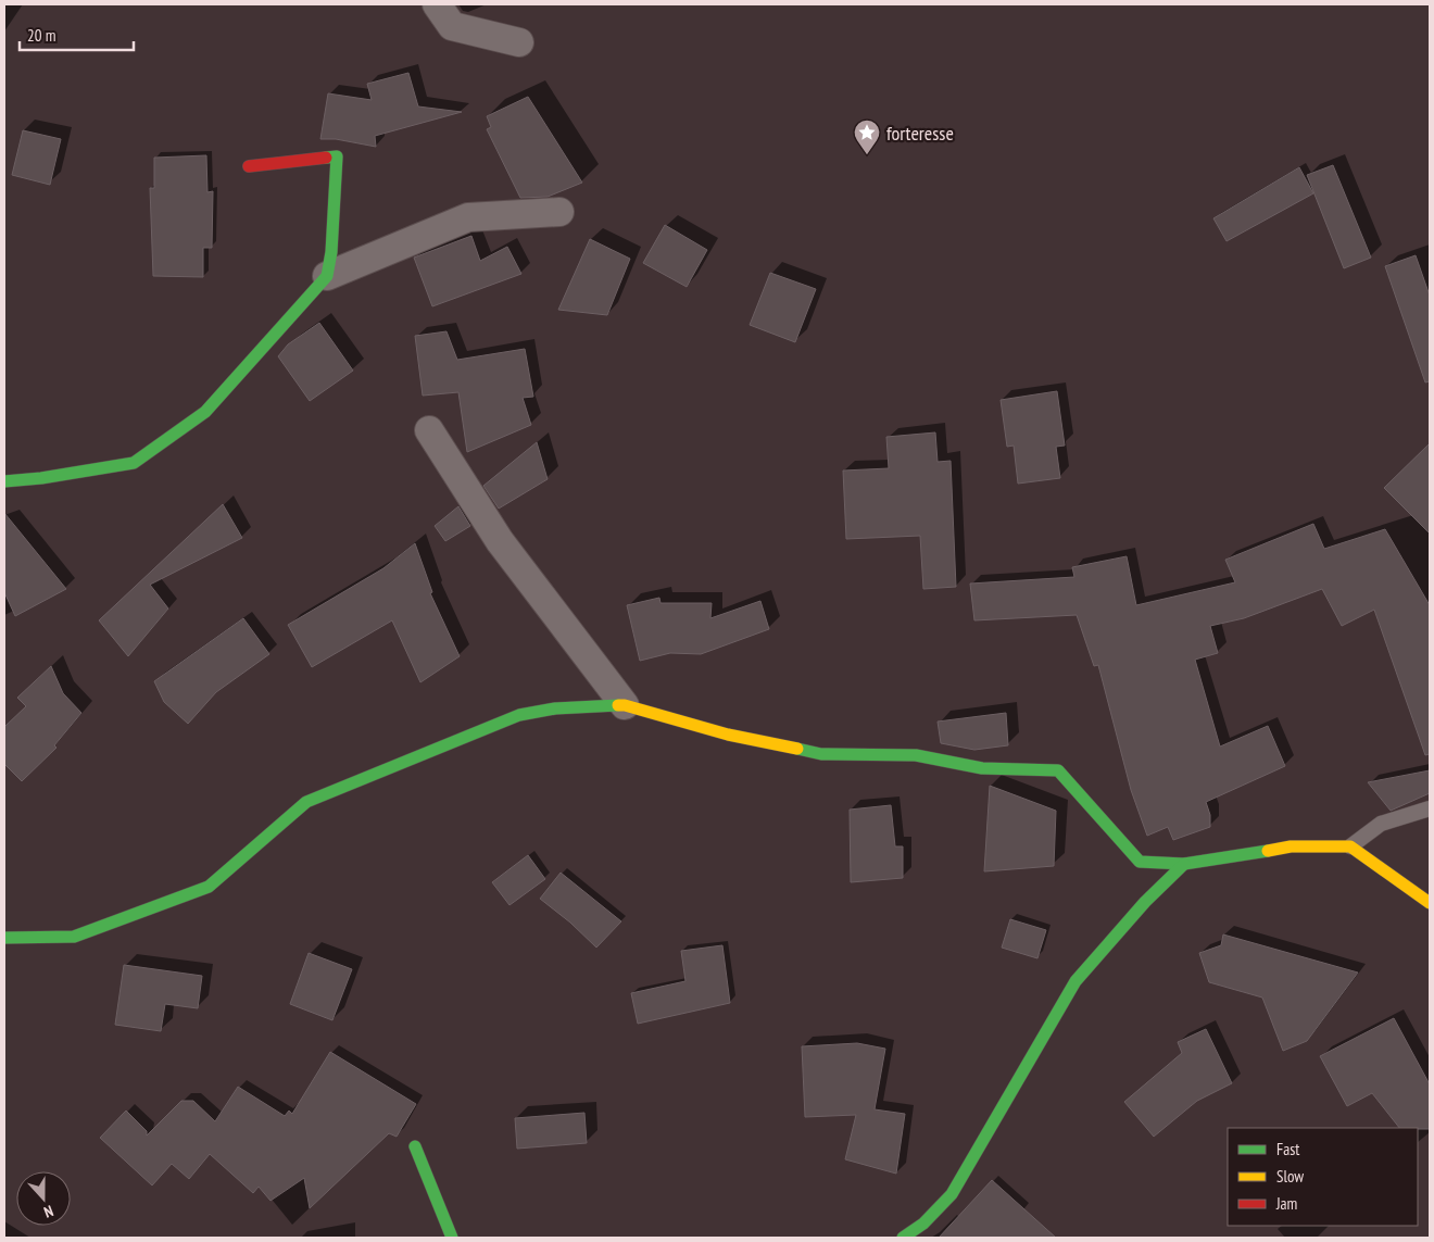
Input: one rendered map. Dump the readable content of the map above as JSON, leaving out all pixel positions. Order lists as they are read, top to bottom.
{
  "places": {
    "place": ["forteresse"]
  },
  "legend": ["Fast", "Slow", "Jam"],
  "scale_bar": "20 m",
  "north": "bottom"
}
